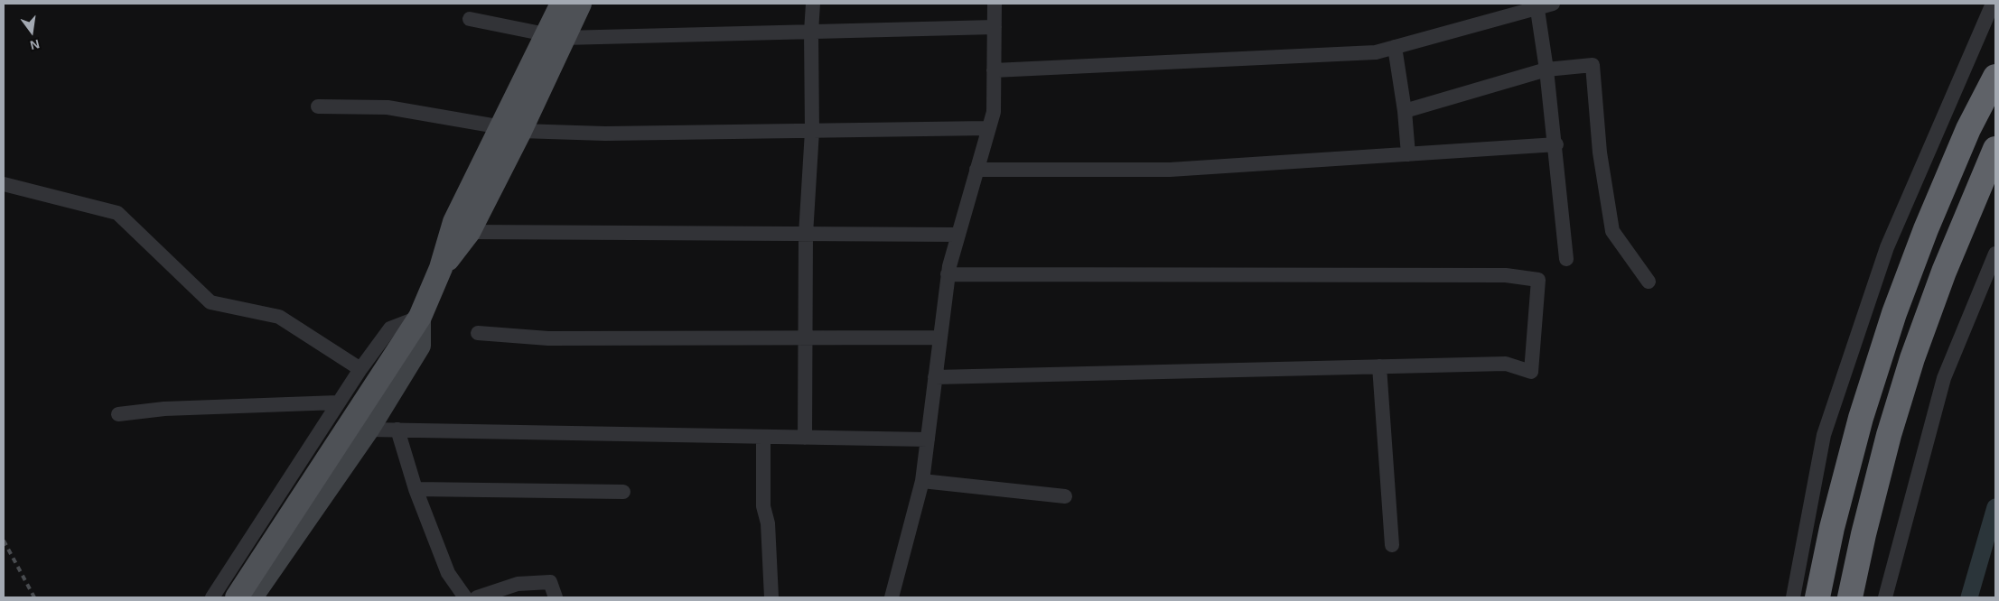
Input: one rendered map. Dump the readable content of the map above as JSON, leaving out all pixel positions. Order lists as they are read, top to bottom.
{
  "north": "bottom"
}
